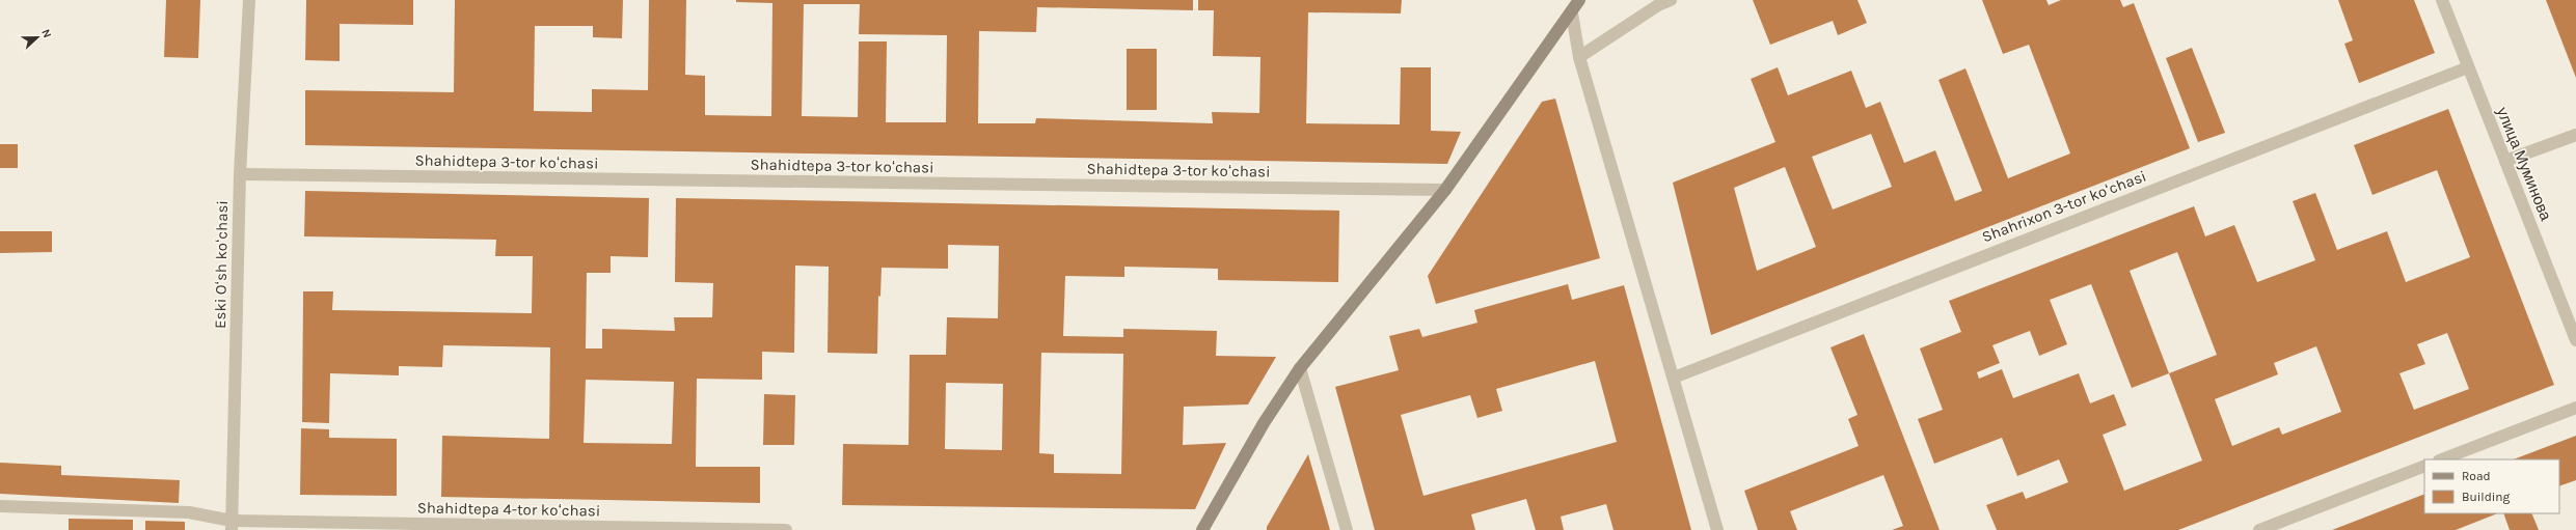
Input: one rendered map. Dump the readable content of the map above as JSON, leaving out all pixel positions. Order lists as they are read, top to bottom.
{
  "streets": {
    "street": [
      "Shahidtepa 3-tor koʻchasi",
      "улица Муминова",
      "Shahrixon 3-tor koʻchasi",
      "Eski Oʻsh koʻchasi",
      "Shahidtepa 4-tor koʻchasi"
    ]
  },
  "crossings": [
    ["Shahidtepa 3-tor koʻchasi", "Eski Oʻsh koʻchasi"],
    ["улица Муминова", "Shahrixon 3-tor koʻchasi"],
    ["Eski Oʻsh koʻchasi", "Shahidtepa 4-tor koʻchasi"]
  ],
  "legend": ["Road", "Building"],
  "north": "right"
}
